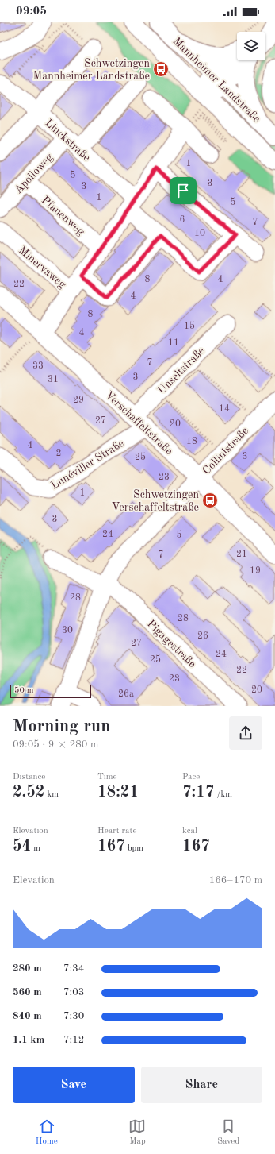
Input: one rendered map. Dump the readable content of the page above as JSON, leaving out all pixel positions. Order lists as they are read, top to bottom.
{
  "streets": {
    "main road": ["Mannheimer Landstraße"],
    "street": [
      "Linckstraße",
      "Apolloweg",
      "Pfauenweg",
      "Minervaweg",
      "Unseltstraße",
      "Verschaffeltstraße",
      "Collinistraße",
      "Lunéviller Straße",
      "Pigagestraße"
    ]
  },
  "crossings": [
    ["Linckstraße", "Apolloweg"],
    ["Apolloweg", "Pfauenweg"],
    ["Unseltstraße", "Verschaffeltstraße"],
    ["Unseltstraße", "Lunéviller Straße"],
    ["Verschaffeltstraße", "Collinistraße"],
    ["Verschaffeltstraße", "Lunéviller Straße"],
    ["Collinistraße", "Pigagestraße"]
  ],
  "places": {
    "bus stop": ["Schwetzingen Mannheimer Landstraße", "Schwetzingen Verschaffeltstraße"]
  },
  "house_numbers": [
    "1",
    "5",
    "3",
    "3",
    "1",
    "5",
    "6",
    "7",
    "10",
    "8",
    "4",
    "22",
    "4",
    "8",
    "15",
    "4",
    "11",
    "7",
    "33",
    "3",
    "31",
    "29",
    "14",
    "27",
    "20",
    "18",
    "4",
    "2",
    "3",
    "25",
    "23",
    "1",
    "3",
    "24",
    "5",
    "21",
    "7",
    "19",
    "28",
    "28",
    "30",
    "26",
    "27",
    "24",
    "25",
    "22",
    "23",
    "20",
    "26a"
  ],
  "scale_bar": "50 m",
  "page": {
    "status": "09:05",
    "scale": "50 m",
    "heading": ["Morning run", "09:05 · 9 × 280 m"],
    "stats": [
      ["Distance", "2.52 km"],
      ["Time", "18:21"],
      ["Pace", "7:17 /km"],
      ["Elevation", "54 m"],
      ["Heart rate", "167 bpm"],
      ["kcal", "167"]
    ],
    "chart": ["Elevation", "166–170 m"],
    "list": [
      {
        "name": "280 m",
        "note": "7:34"
      },
      {
        "name": "560 m",
        "note": "7:03"
      },
      {
        "name": "840 m",
        "note": "7:30"
      },
      {
        "name": "1.1 km",
        "note": "7:12"
      }
    ],
    "buttons": ["Save", "Share"],
    "tabs": ["Home", "Map", "Saved"]
  }
}
